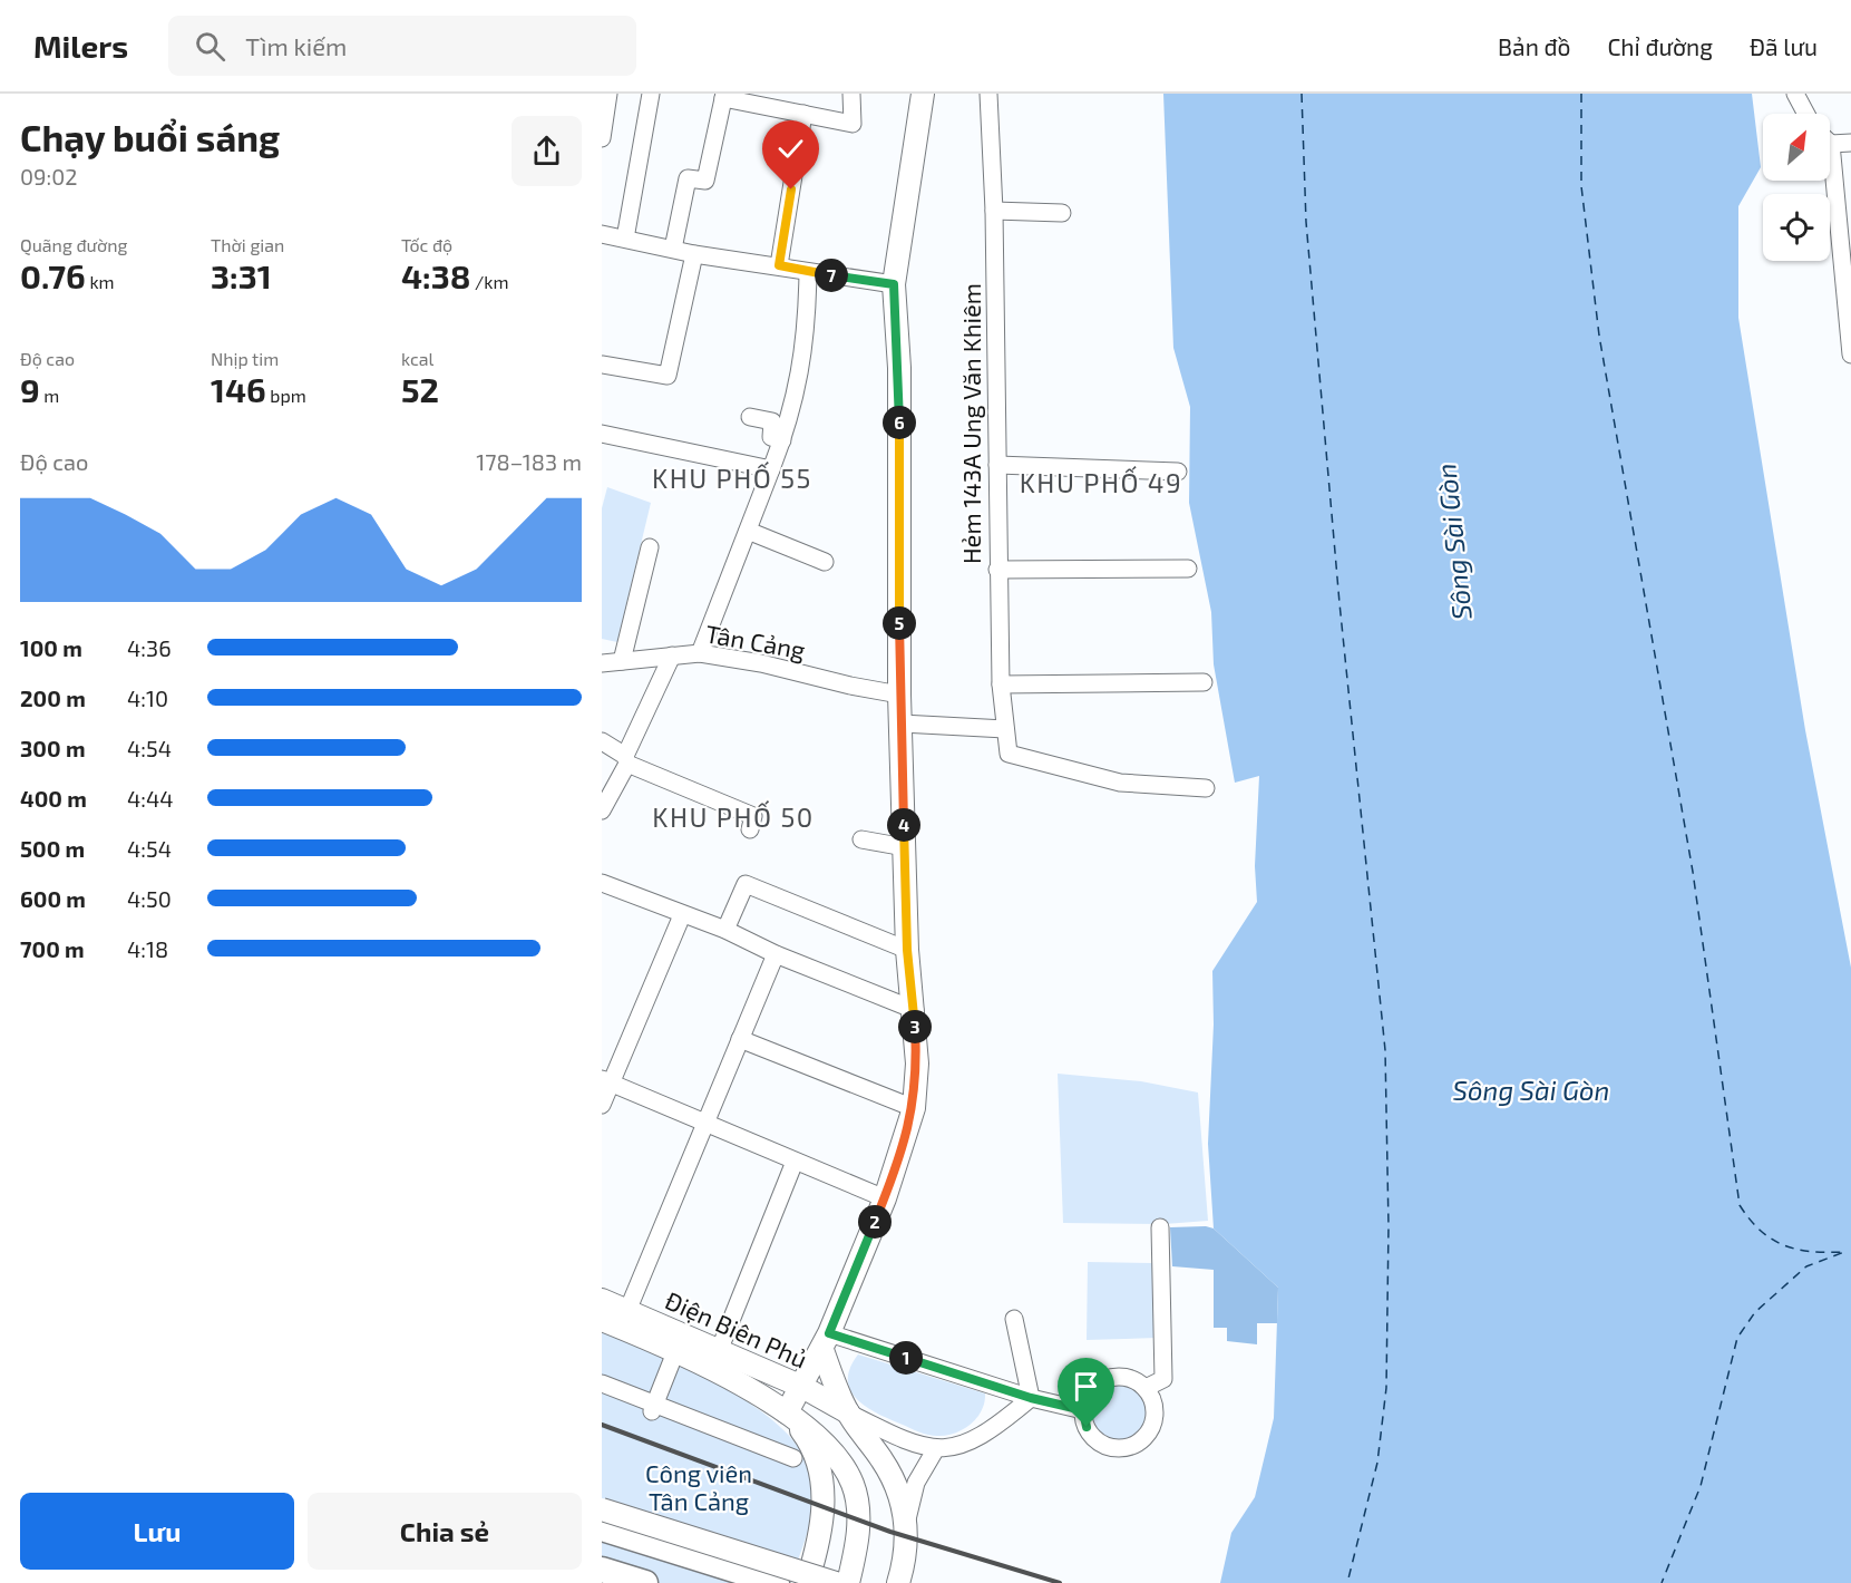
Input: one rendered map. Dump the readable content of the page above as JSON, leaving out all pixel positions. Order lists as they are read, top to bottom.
{
  "streets": {
    "main road": ["Điện Biên Phủ"],
    "street": ["Hẻm 143A Ung Văn Khiêm", "Tân Cảng"]
  },
  "districts": ["KHU PHỐ 55", "KHU PHỐ 49", "KHU PHỐ 50"],
  "water": ["Sông Sài Gòn"],
  "parks": ["Công viên Tân Cảng"],
  "north": "top right",
  "page": {
    "header": "Milers",
    "search": "Tìm kiếm",
    "nav": ["Bản đồ", "Chỉ đường", "Đã lưu"],
    "heading": ["Chạy buổi sáng", "09:02"],
    "stats": [
      ["Quãng đường", "0.76 km"],
      ["Thời gian", "3:31"],
      ["Tốc độ", "4:38 /km"],
      ["Độ cao", "9 m"],
      ["Nhịp tim", "146 bpm"],
      ["kcal", "52"]
    ],
    "pins": [
      "7",
      "6",
      "5",
      "4",
      "3",
      "2",
      "1"
    ],
    "chart": ["Độ cao", "178–183 m"],
    "list": [
      {
        "name": "100 m",
        "note": "4:36"
      },
      {
        "name": "200 m",
        "note": "4:10"
      },
      {
        "name": "300 m",
        "note": "4:54"
      },
      {
        "name": "400 m",
        "note": "4:44"
      },
      {
        "name": "500 m",
        "note": "4:54"
      },
      {
        "name": "600 m",
        "note": "4:50"
      },
      {
        "name": "700 m",
        "note": "4:18"
      }
    ],
    "buttons": ["Lưu", "Chia sẻ"]
  }
}
